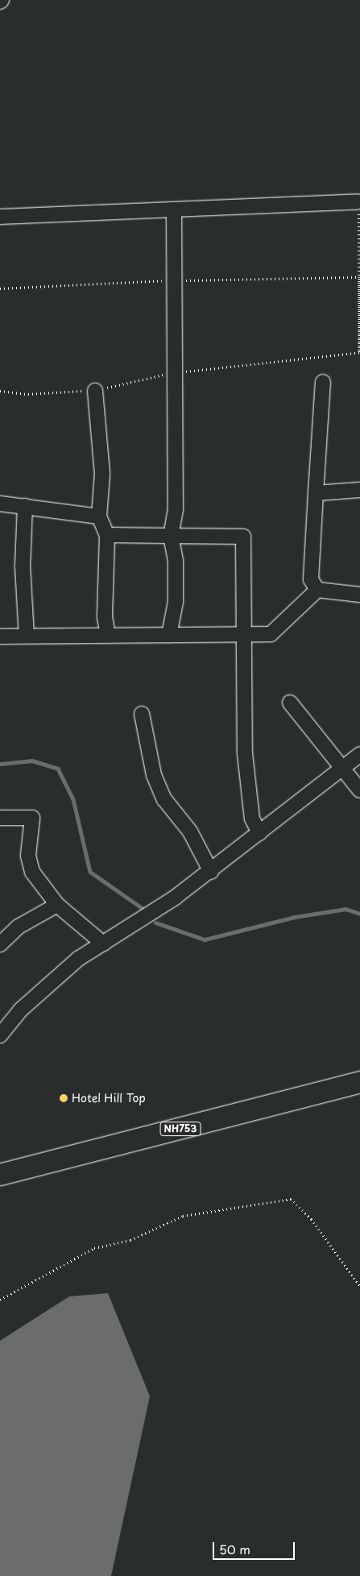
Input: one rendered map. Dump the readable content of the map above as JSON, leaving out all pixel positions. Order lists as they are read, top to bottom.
{
  "streets": {
    "highway": ["NH753"]
  },
  "places": ["Hotel Hill Top"],
  "scale_bar": "50 m"
}
